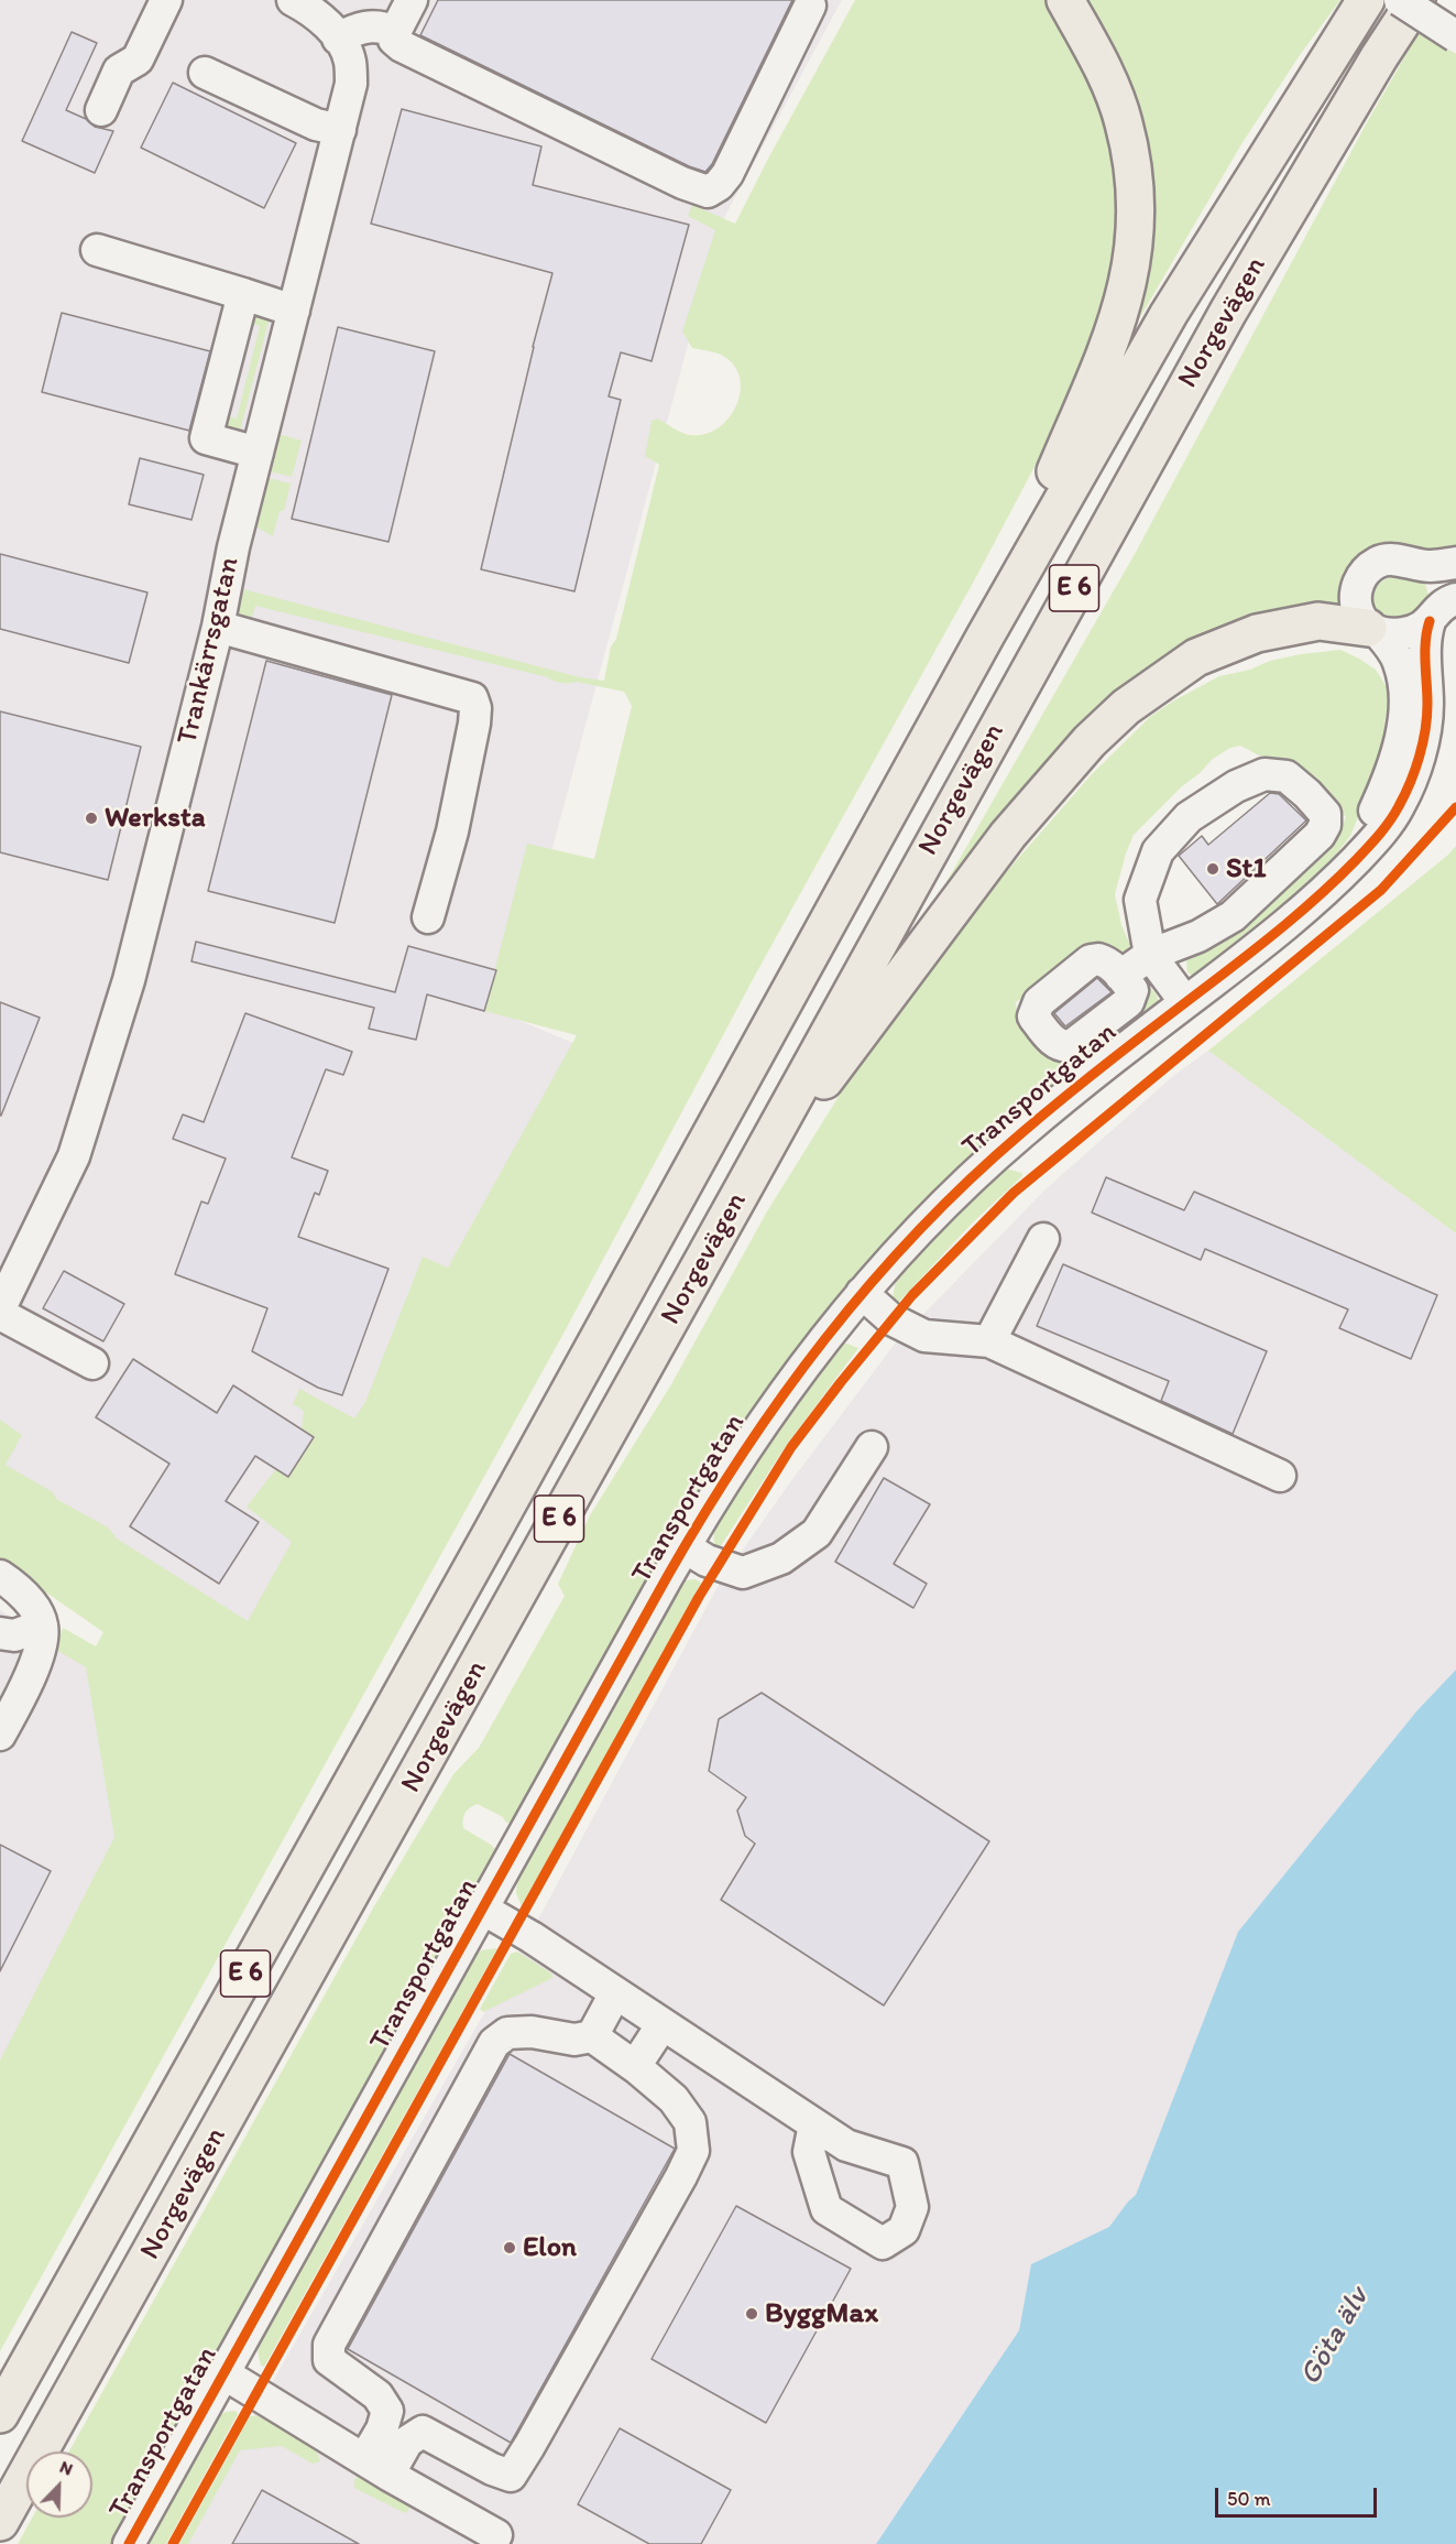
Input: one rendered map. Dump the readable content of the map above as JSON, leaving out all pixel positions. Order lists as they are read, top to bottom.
{
  "streets": {
    "highway": ["Norgevägen", "E 6"],
    "street": ["Trankärrsgatan", "Transportgatan"]
  },
  "water": ["Göta älv"],
  "places": [
    "Werksta",
    "St1",
    "Elon",
    "ByggMax"
  ],
  "scale_bar": "50 m",
  "north": "top right"
}
